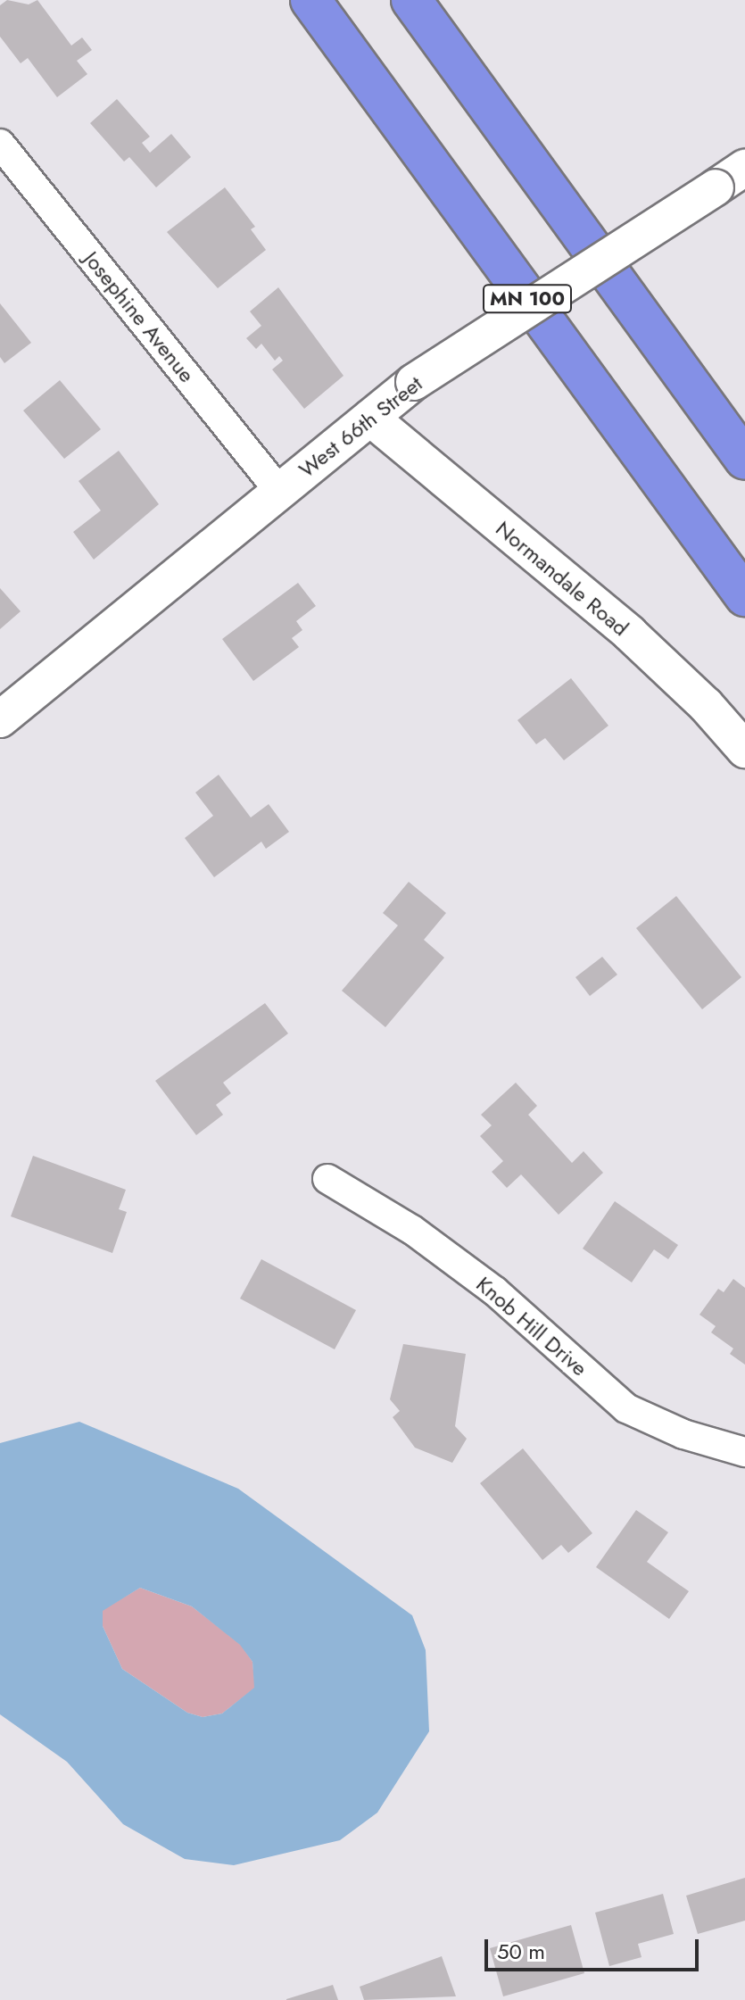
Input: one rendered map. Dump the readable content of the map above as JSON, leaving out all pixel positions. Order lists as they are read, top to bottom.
{
  "streets": {
    "highway": ["MN 100"],
    "street": [
      "Josephine Avenue",
      "West 66th Street",
      "Normandale Road",
      "Knob Hill Drive"
    ]
  },
  "crossings": [
    ["Josephine Avenue", "West 66th Street"],
    ["West 66th Street", "Normandale Road"]
  ],
  "scale_bar": "50 m"
}
